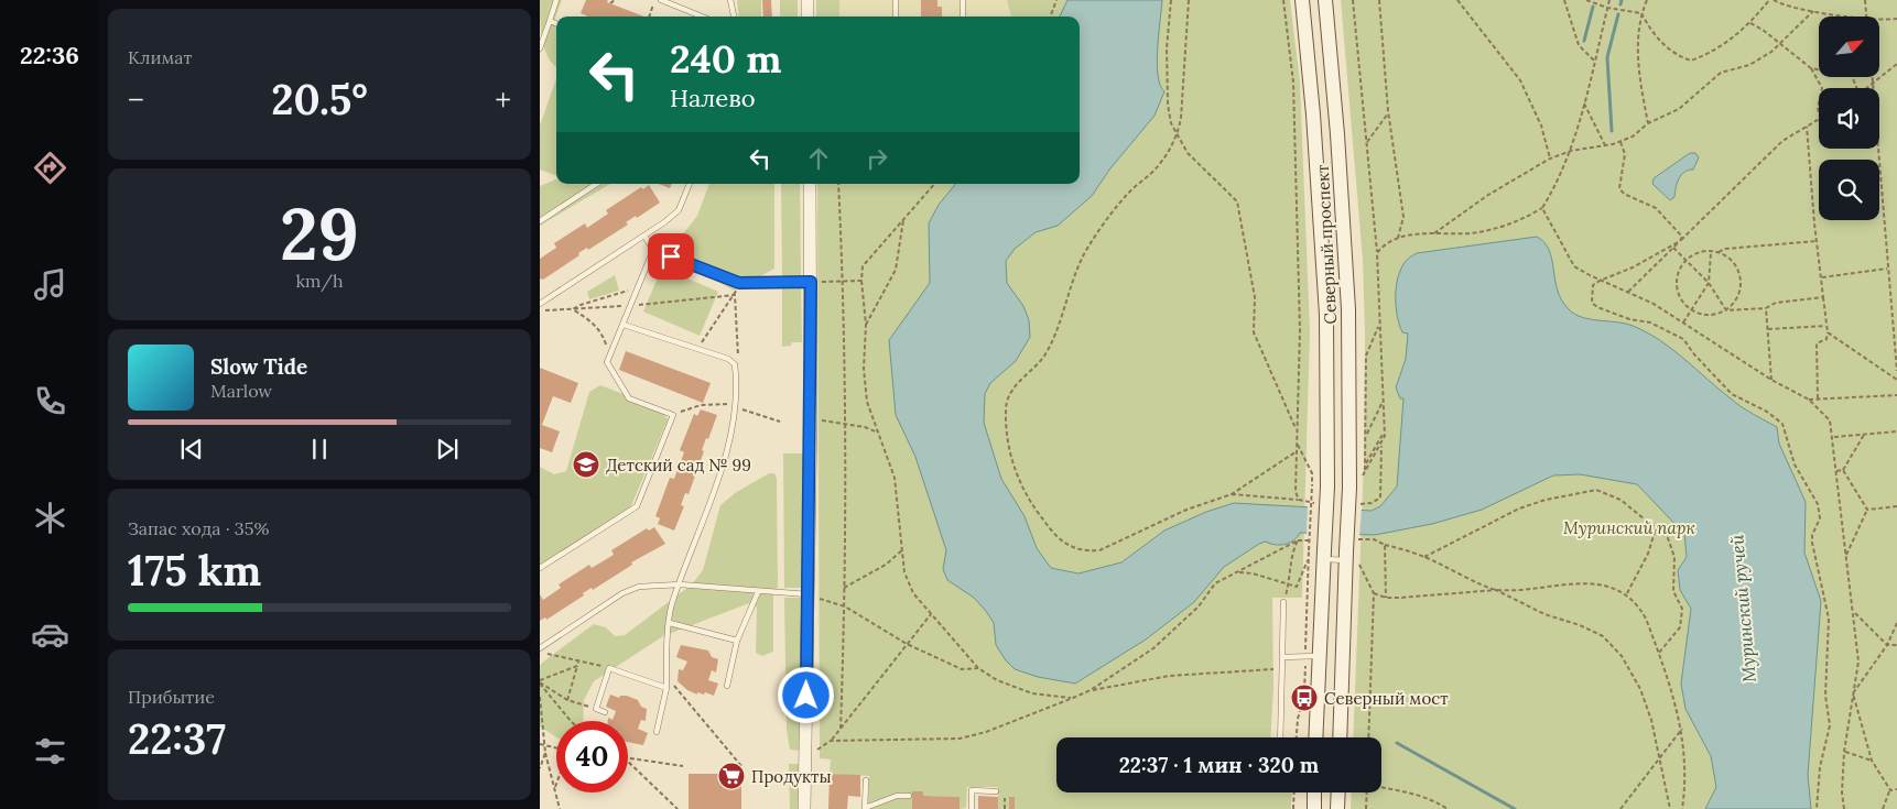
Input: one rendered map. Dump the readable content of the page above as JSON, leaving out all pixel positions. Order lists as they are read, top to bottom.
{
  "streets": {
    "main road": ["Северный проспект"]
  },
  "water": ["Муринский ручей"],
  "parks": ["Муринский парк"],
  "places": {
    "school or university": ["Детский сад № 99"],
    "bus stop": ["Северный мост"],
    "supermarket": ["Продукты"]
  },
  "north": "top right",
  "page": {
    "tabs": "22:36",
    "tile": [
      "Климат",
      ["29", "km/h"],
      ["Запас хода · 35%", "175 km"],
      ["Прибытие", "22:37"]
    ],
    "turn": ["240 m", "Налево"],
    "heat": ["−", "20.5°", "+"],
    "song": ["Slow Tide", "Marlow"],
    "limit": "40",
    "trip": "22:37 · 1 мин · 320 m"
  }
}
